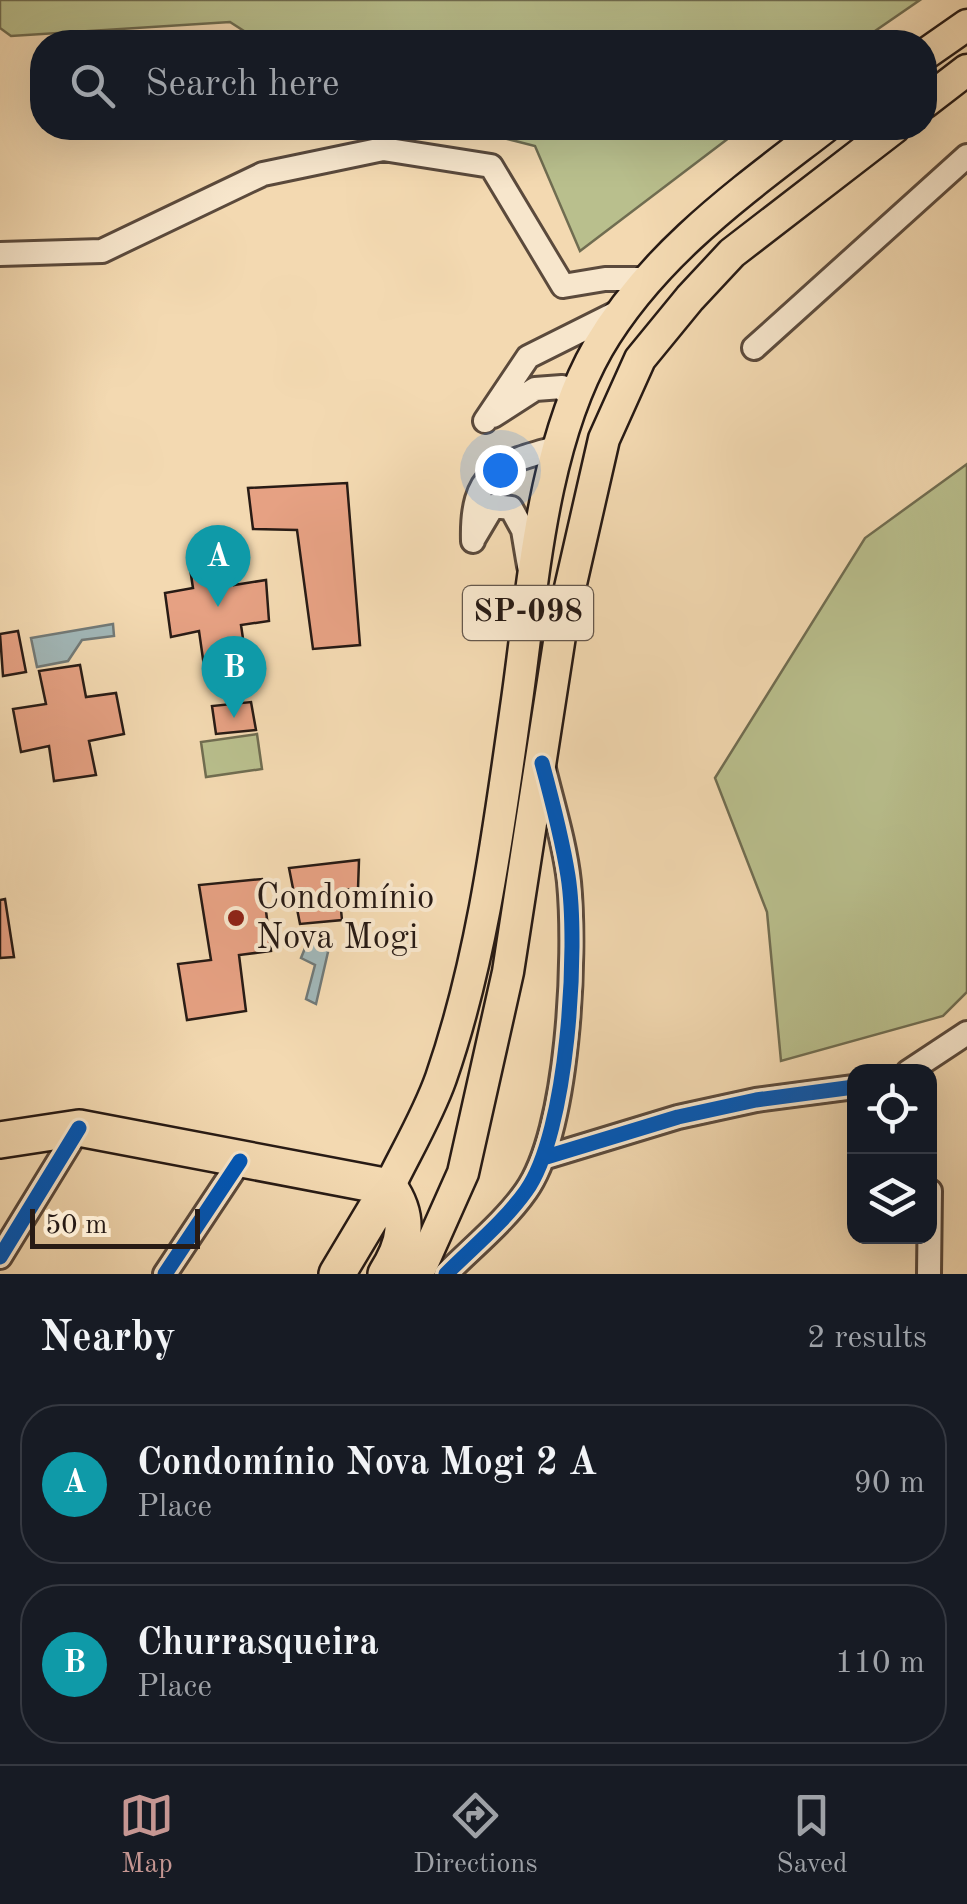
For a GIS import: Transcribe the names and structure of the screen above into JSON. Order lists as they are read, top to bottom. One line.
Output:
{"streets":{"highway":["SP-098"]},"places":["Condomínio Nova Mogi"],"scale_bar":"50 m","page":{"search":"Search here","pins":["A","B"],"scale":"50 m","heading":["Nearby","2 results"],"list":[{"mark":"A","name":"Condomínio Nova Mogi 2 A","note":"Place","value":"90 m"},{"mark":"B","name":"Churrasqueira","note":"Place","value":"110 m"}],"nav":["Map","Directions","Saved"]}}
